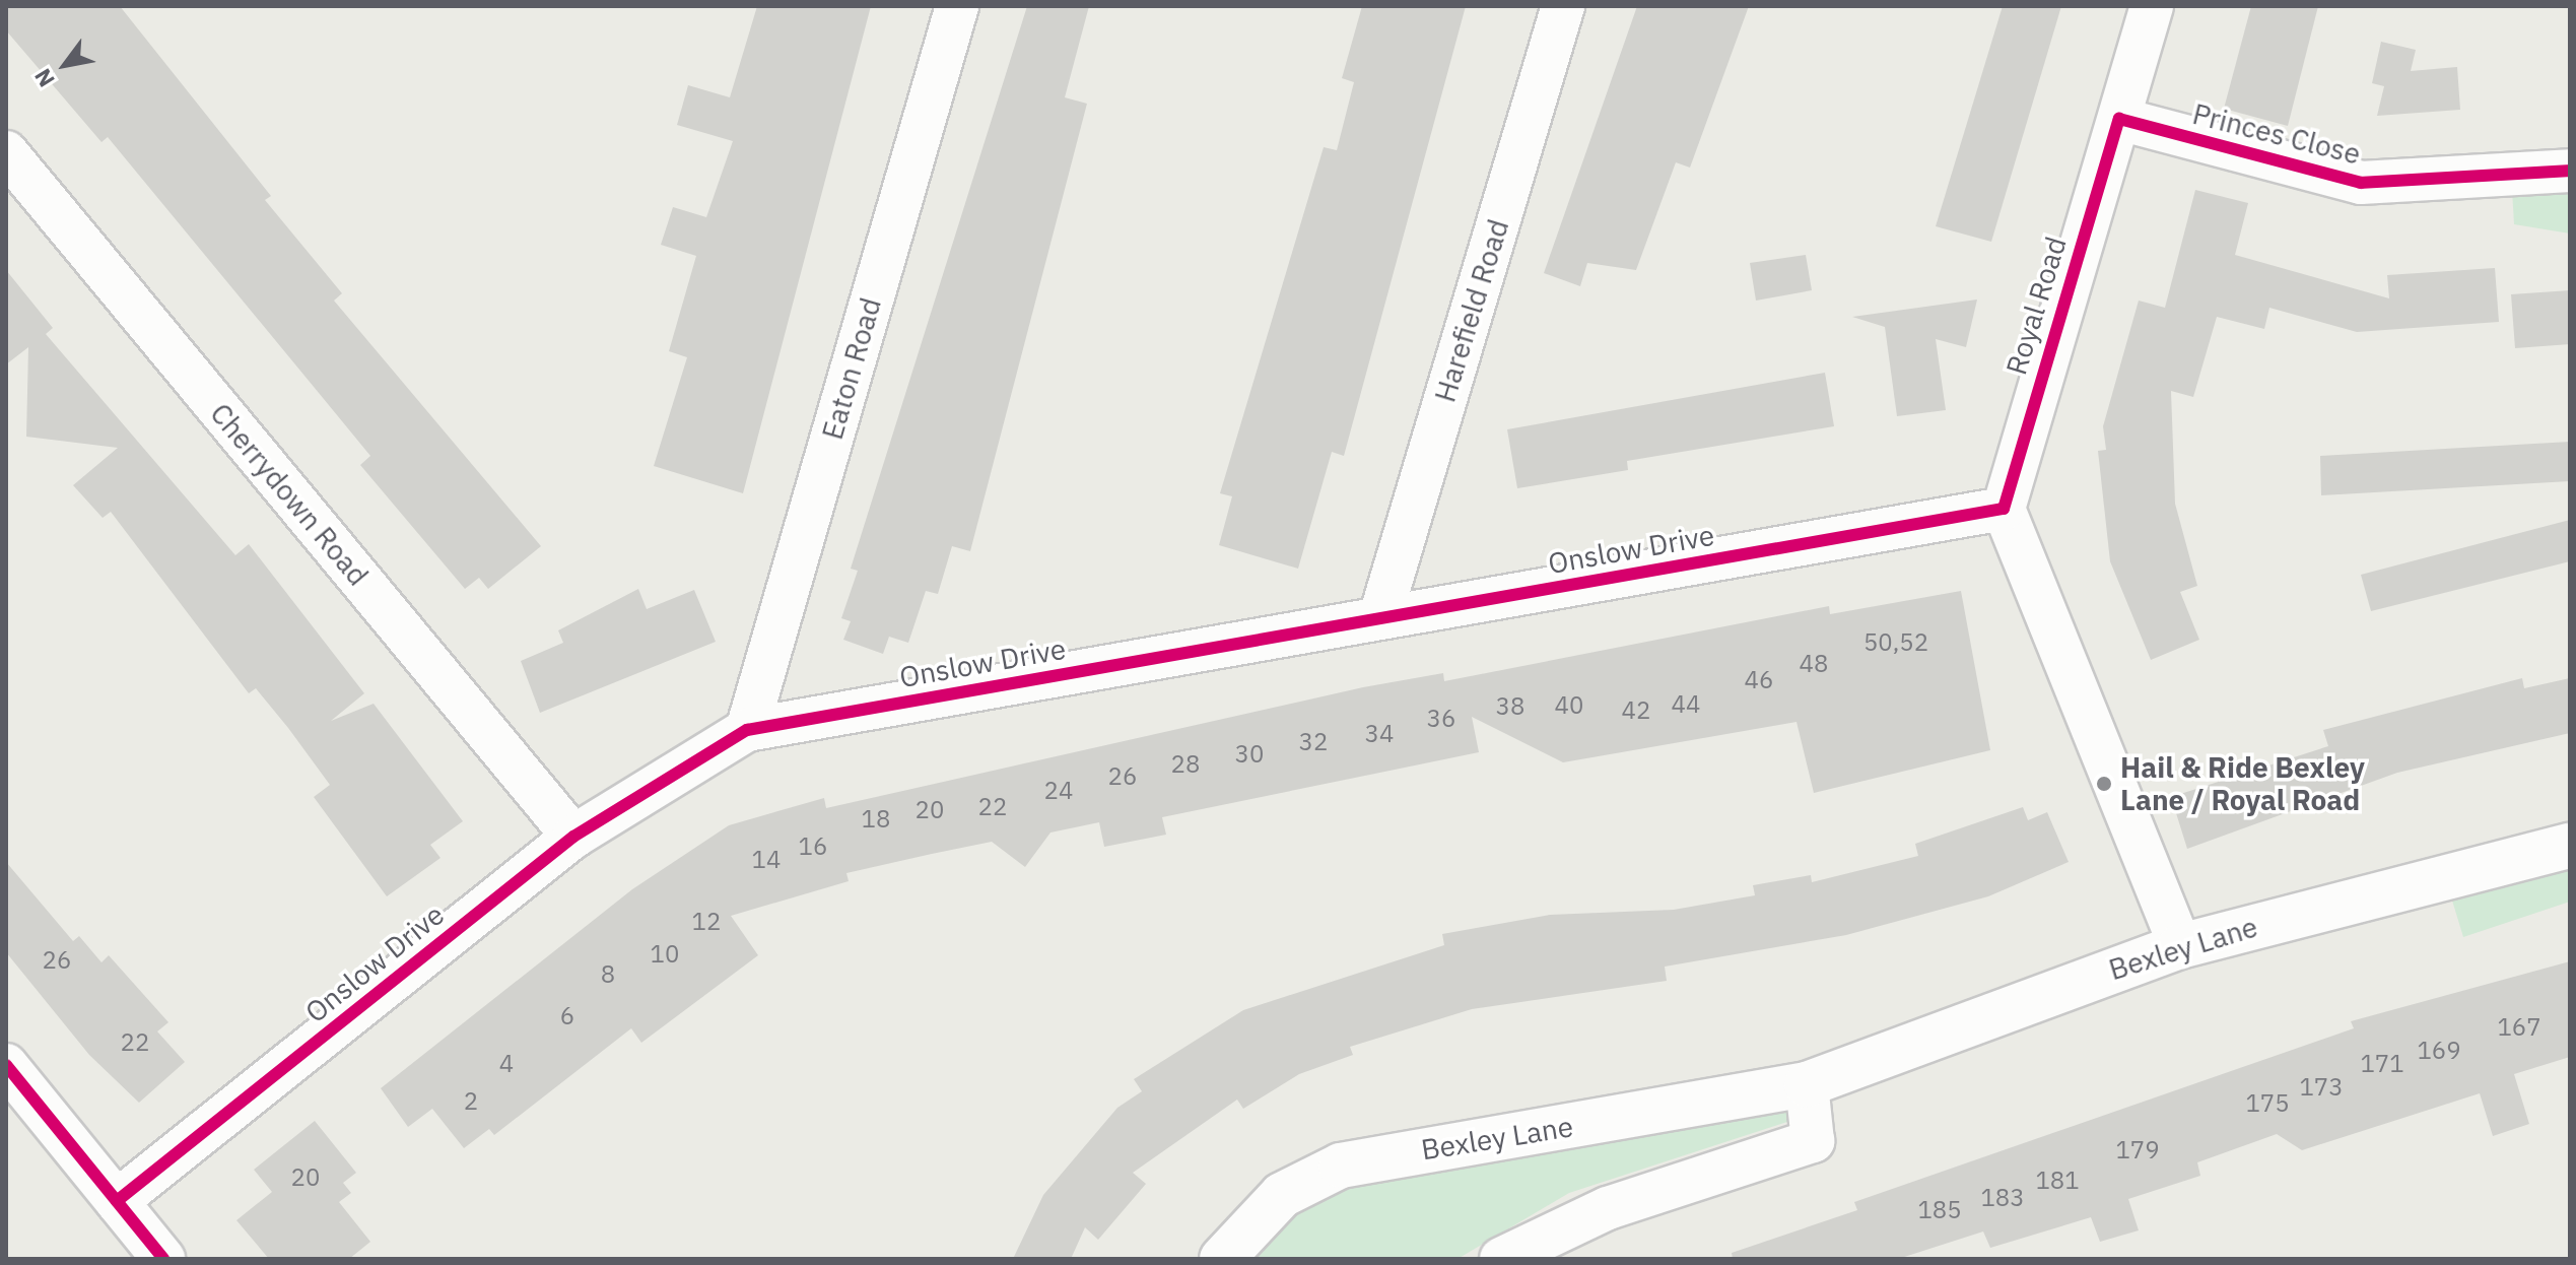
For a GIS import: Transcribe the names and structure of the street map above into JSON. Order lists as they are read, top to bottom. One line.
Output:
{"streets":{"street":["Princes Close","Royal Road","Harefield Road","Eaton Road","Cherrydown Road","Onslow Drive","Bexley Lane"]},"crossings":[["Princes Close","Royal Road"],["Royal Road","Onslow Drive"],["Harefield Road","Onslow Drive"],["Eaton Road","Onslow Drive"],["Cherrydown Road","Onslow Drive"]],"places":["Hail & Ride Bexley Lane / Royal Road"],"house_numbers":["50,52","48","46","44","40","38","42","36","34","32","30","28","26","24","22","20","18","16","14","12","10","26","8","6","167","22","169","4","171","173","2","175","179","20","181","183","185"],"north":"bottom left"}
